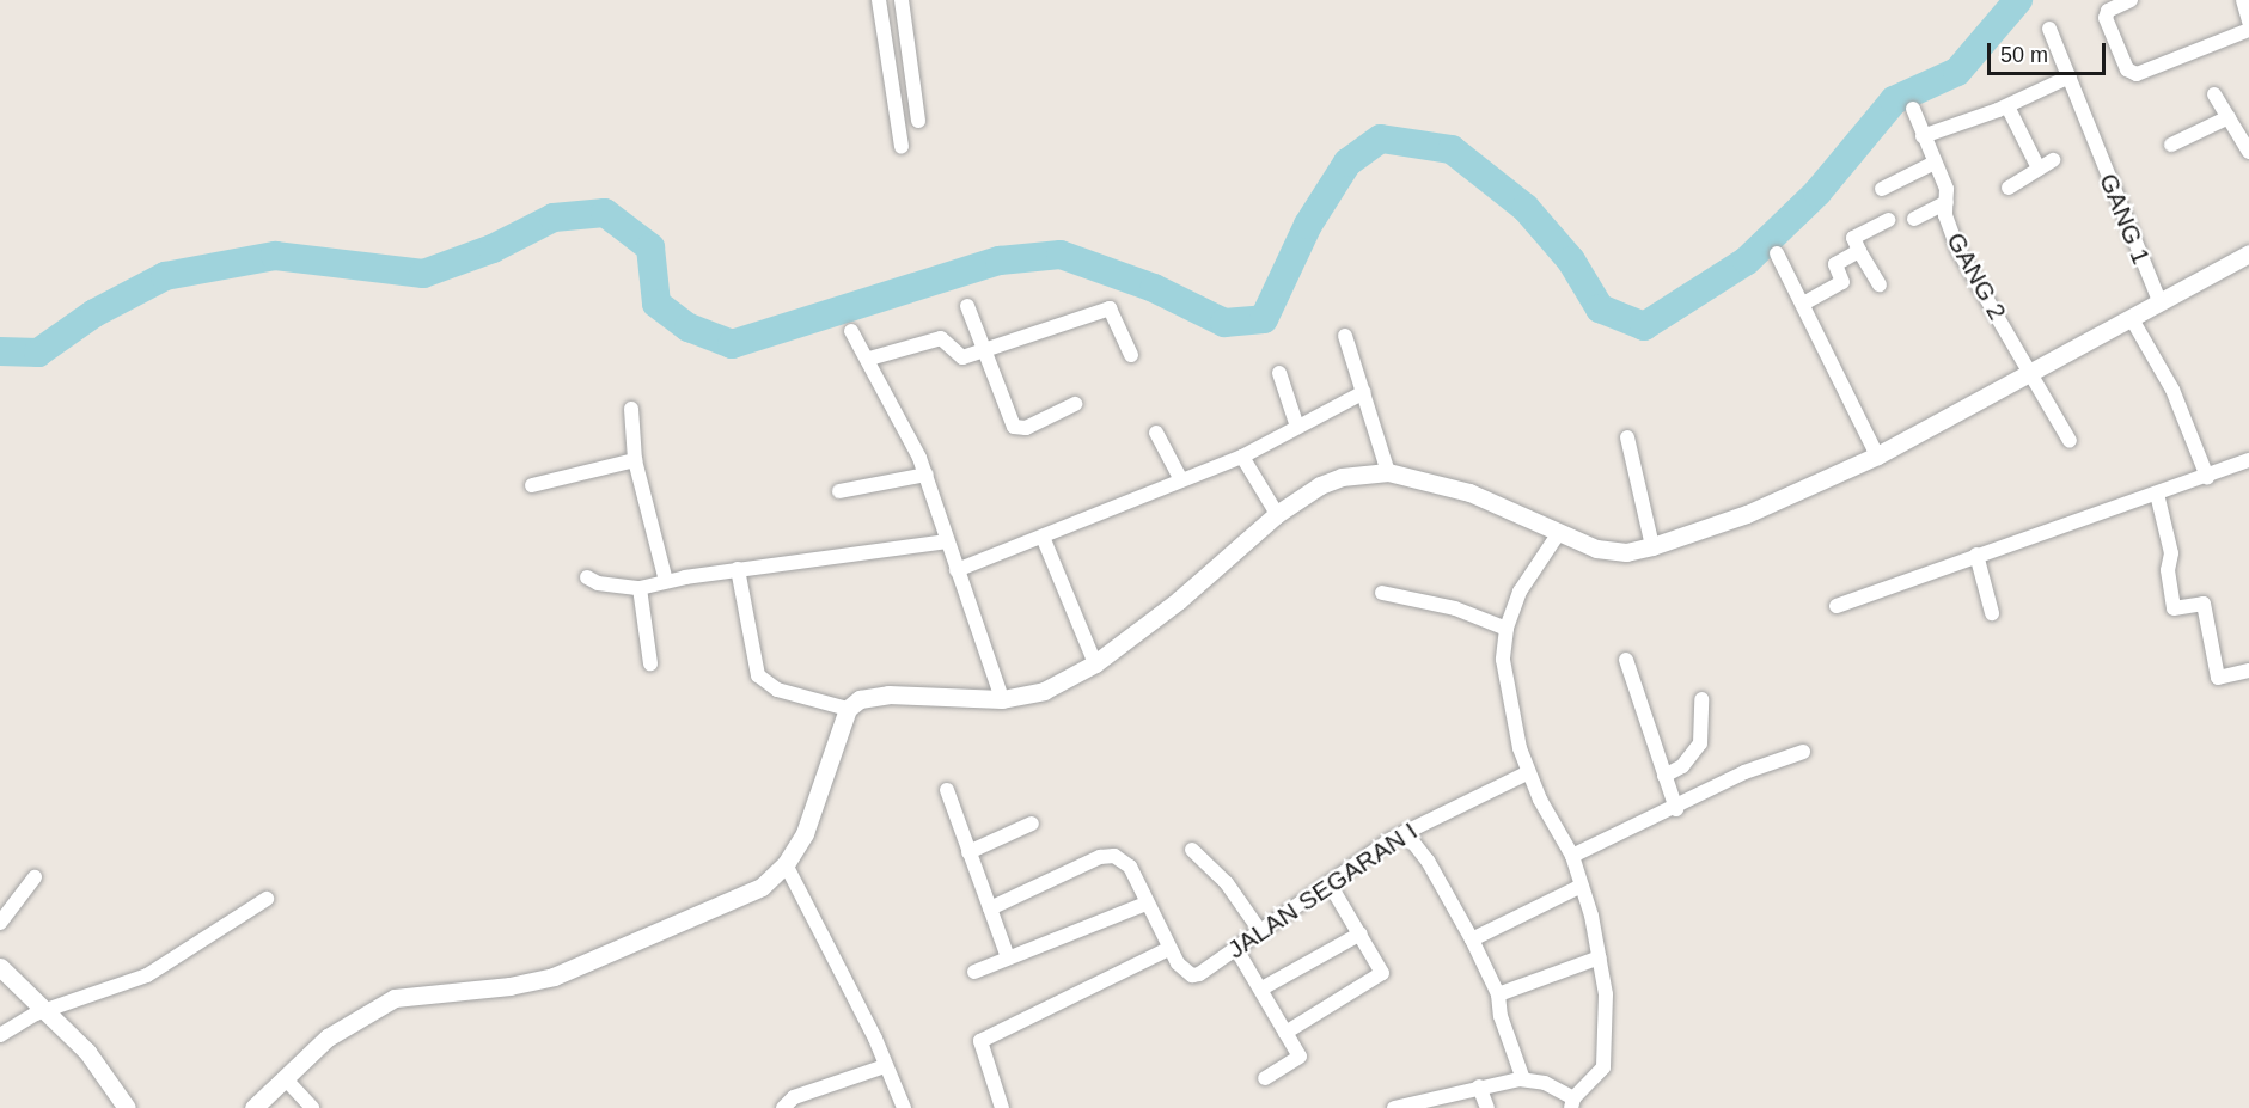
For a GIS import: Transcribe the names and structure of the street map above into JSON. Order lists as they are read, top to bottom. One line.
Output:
{"streets":{"street":["GANG 1","GANG 2","JALAN SEGARAN I"]},"scale_bar":"50 m"}
